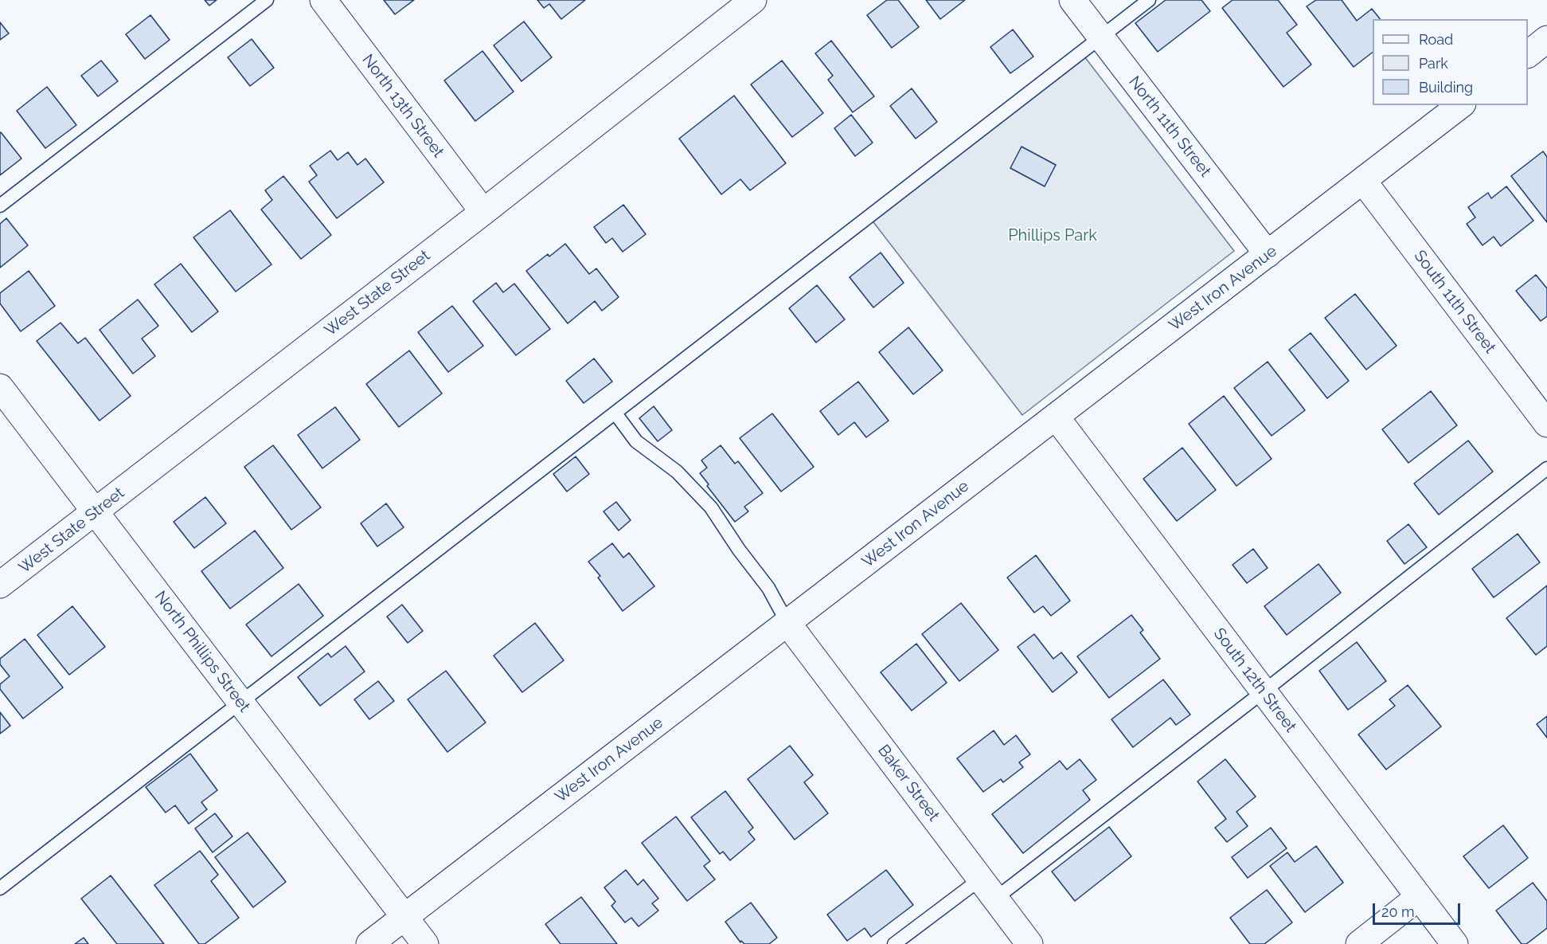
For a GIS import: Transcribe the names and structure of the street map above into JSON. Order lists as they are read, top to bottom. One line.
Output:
{"streets":{"street":["North 13th Street","North 11th Street","West Iron Avenue","West State Street","South 11th Street","North Phillips Street","South 12th Street","Baker Street"]},"crossings":[["North 13th Street","West State Street"],["North 11th Street","West Iron Avenue"],["West Iron Avenue","South 11th Street"],["West Iron Avenue","North Phillips Street"],["West Iron Avenue","South 12th Street"],["West Iron Avenue","Baker Street"],["West State Street","North Phillips Street"]],"parks":["Phillips Park"],"legend":["Road","Park","Building"],"scale_bar":"20 m"}
